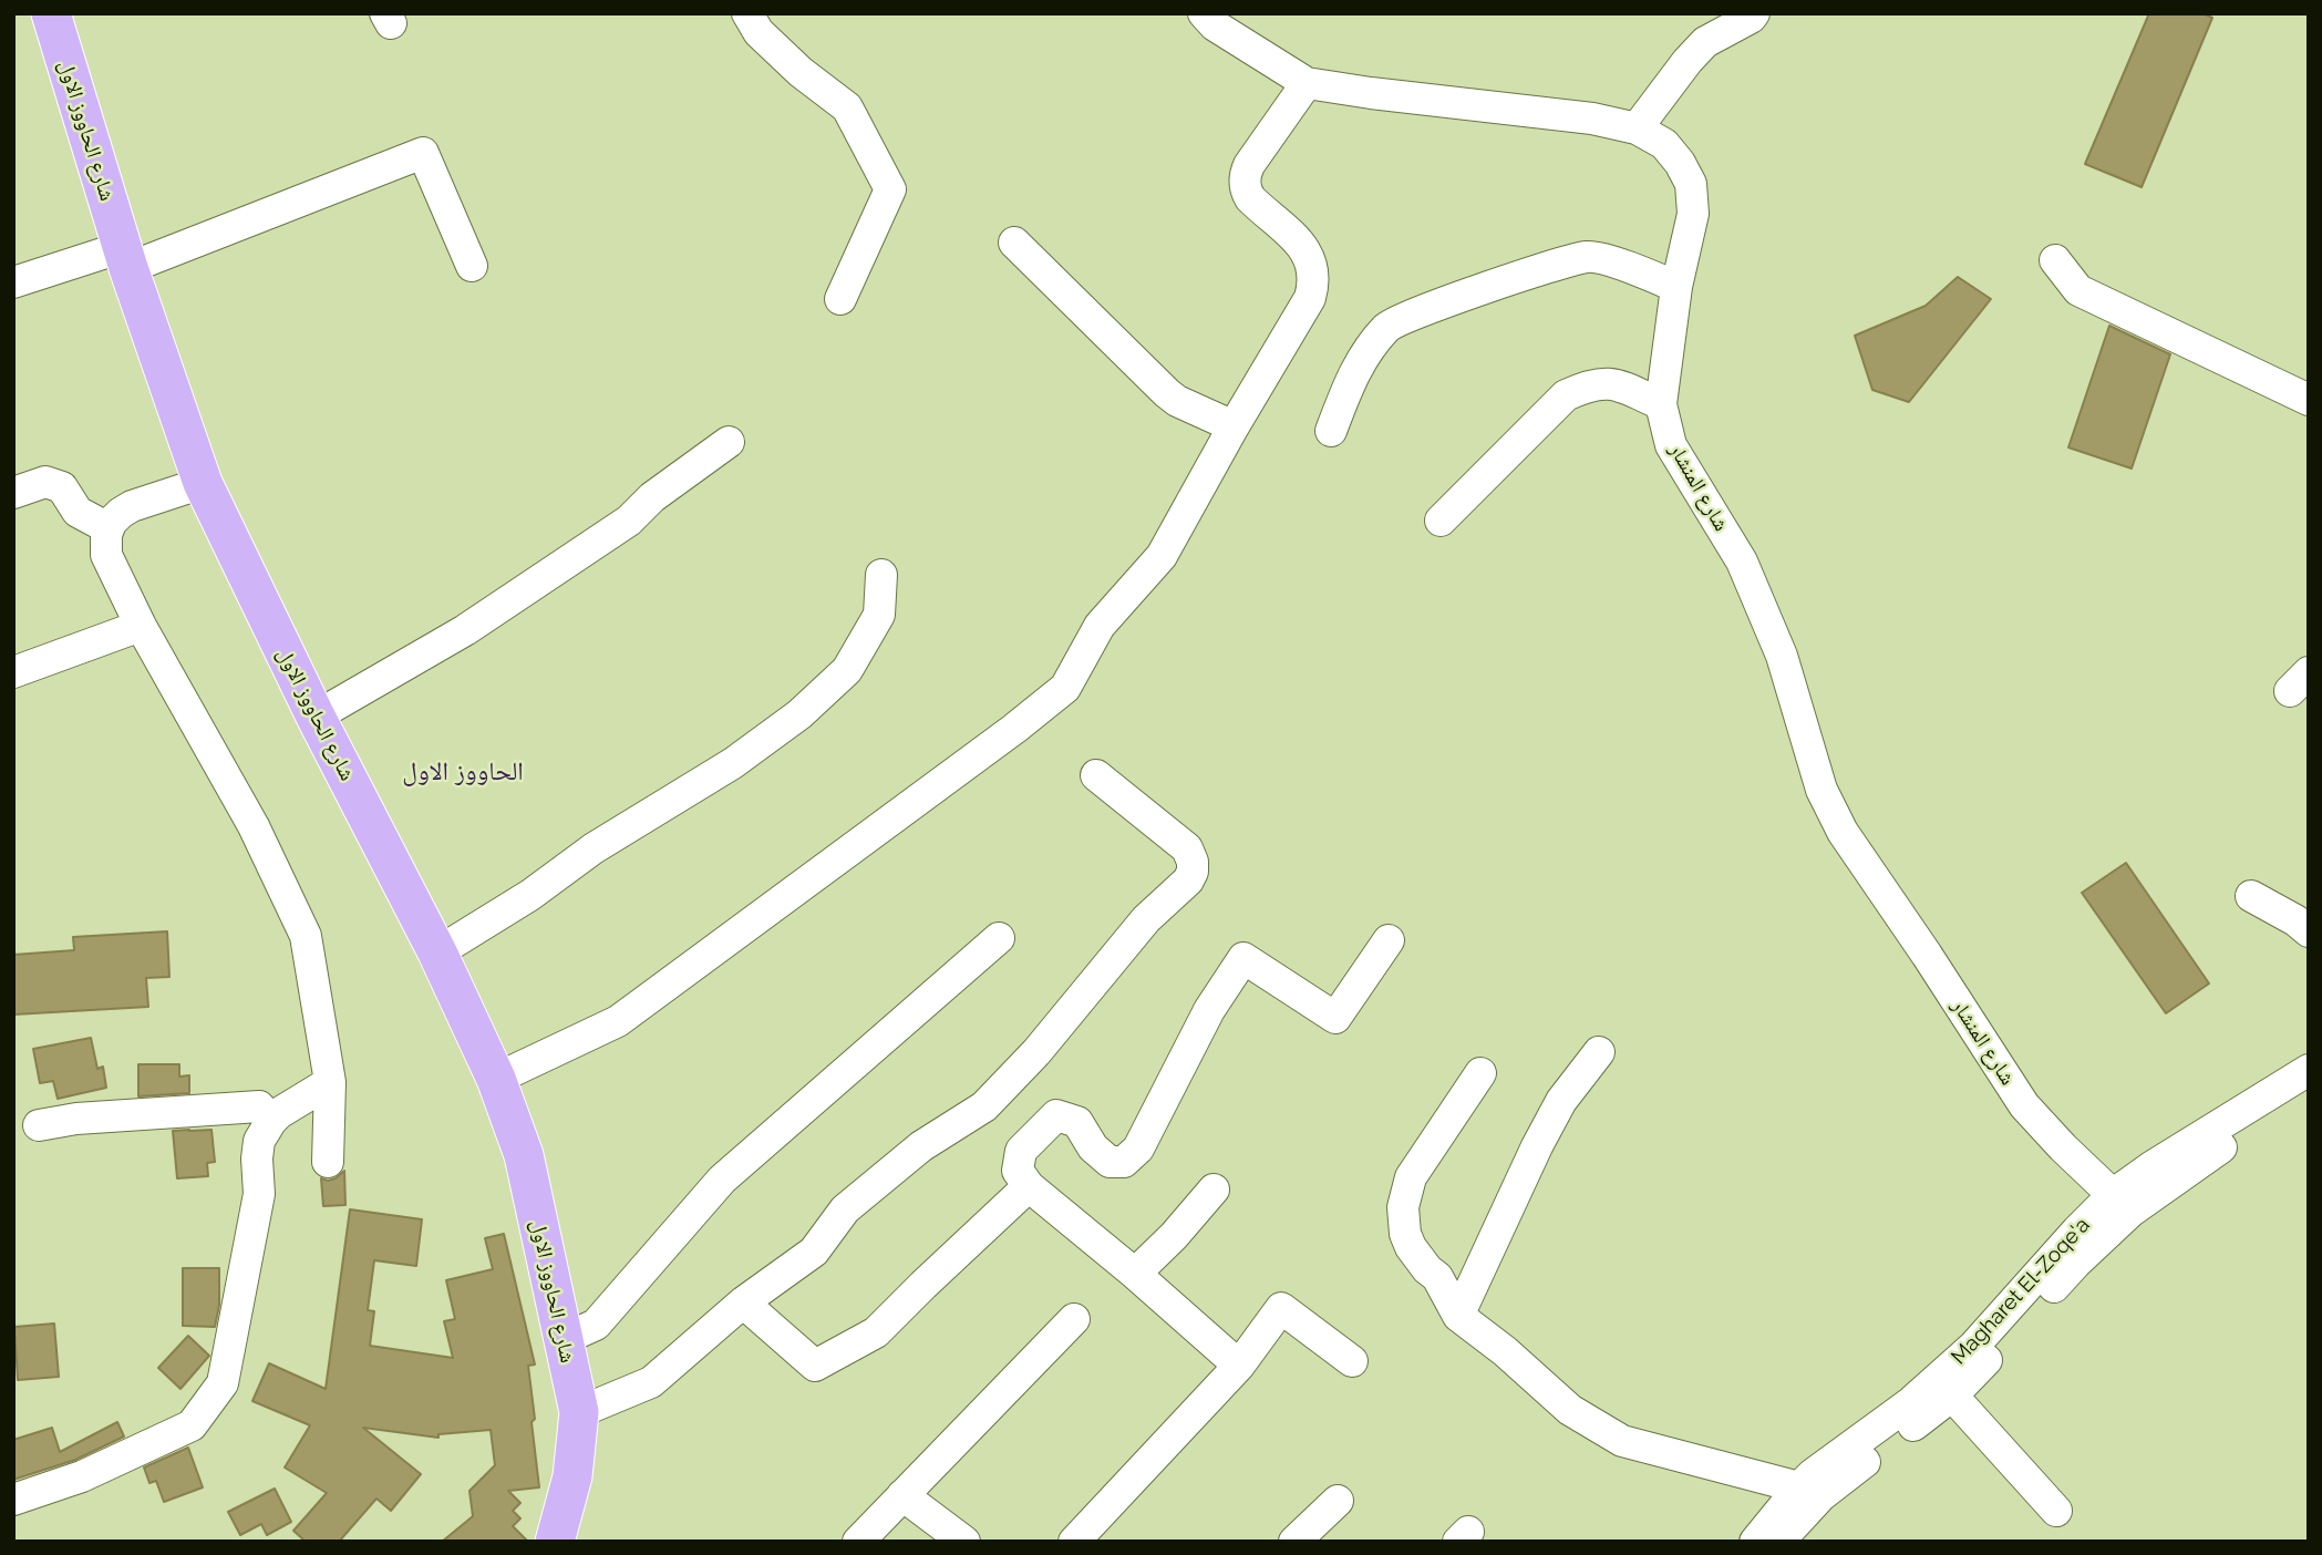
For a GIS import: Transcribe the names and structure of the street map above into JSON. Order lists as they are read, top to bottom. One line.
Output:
{"streets":{"main road":["شارع الحاووز الاول"],"street":["شارع المنشار","Magharet El-Zoqe'a"]},"crossings":[["شارع المنشار","Magharet El-Zoqe'a"]],"districts":["الحاووز الاول"]}
